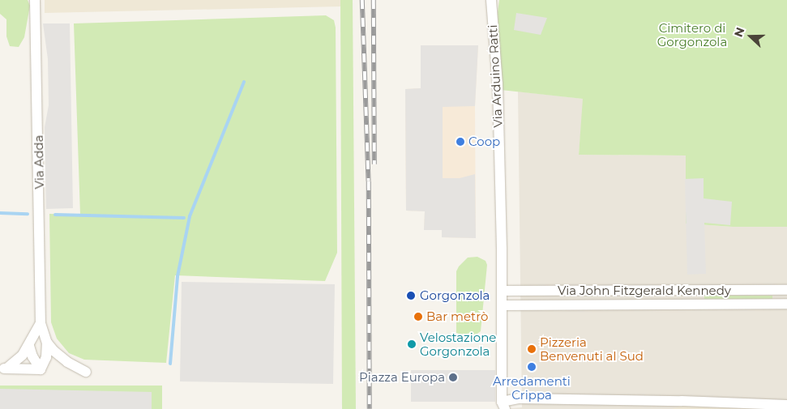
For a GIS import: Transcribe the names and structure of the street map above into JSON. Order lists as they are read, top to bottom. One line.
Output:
{"streets":{"street":["Via Arduino Ratti","Via Adda","Via John Fitzgerald Kennedy"]},"crossings":[["Via Arduino Ratti","Via John Fitzgerald Kennedy"]],"parks":["Cimitero di Gorgonzola"],"places":["Coop","Gorgonzola","Bar metrò","Velostazione Gorgonzola","Pizzeria Benvenuti al Sud","Arredamenti Crippa","Piazza Europa"],"north":"left"}
